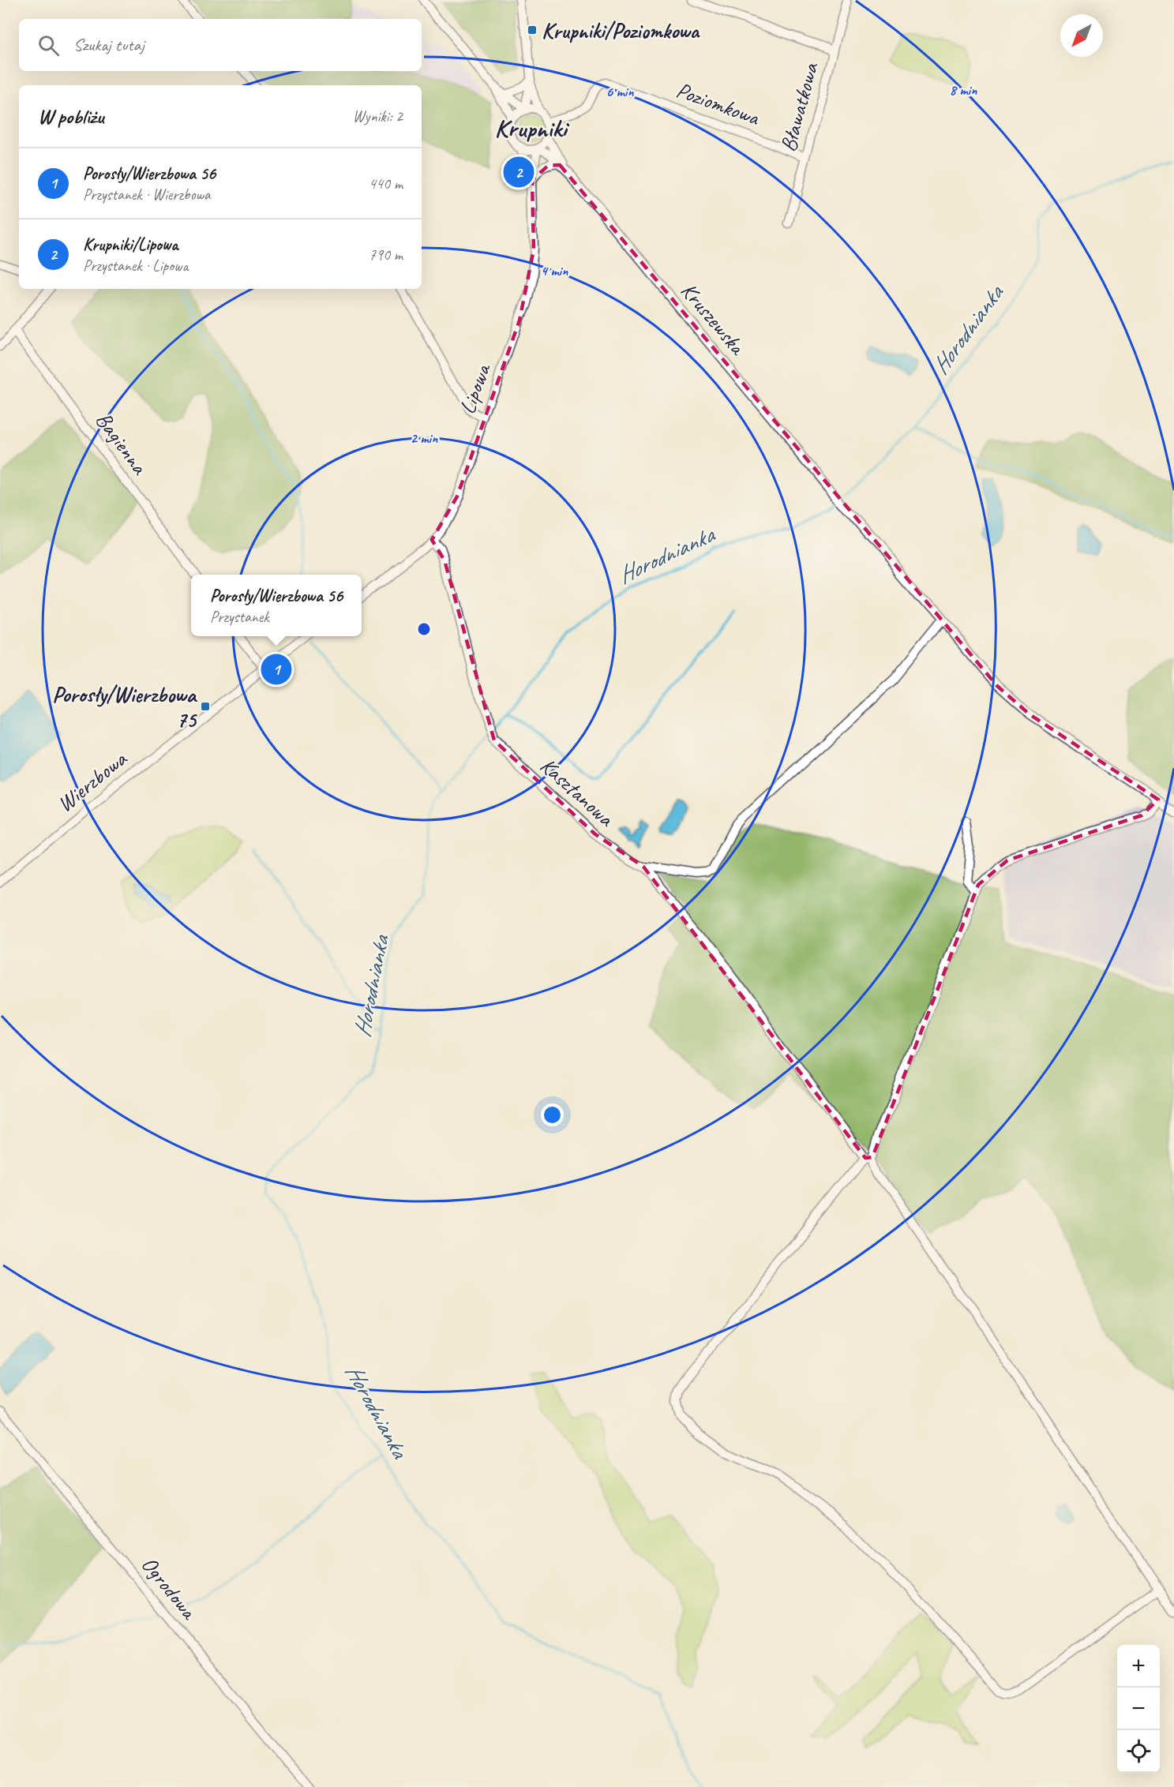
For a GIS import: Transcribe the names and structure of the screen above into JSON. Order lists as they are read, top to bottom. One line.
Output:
{"streets":{"street":["Poziomkowa","Bławatkowa","Kruszewska","Lipowa","Bagienna","Wierzbowa","Kasztanowa","Ogrodowa"]},"crossings":[["Poziomkowa","Bławatkowa"],["Poziomkowa","Kruszewska"],["Poziomkowa","Lipowa"],["Kruszewska","Lipowa"],["Lipowa","Kasztanowa"]],"districts":["Krupniki"],"water":["Horodnianka"],"places":{"transit":["Krupniki/Poziomkowa","Porosły/Wierzbowa 75"]},"north":"bottom left","page":{"search":"Szukaj tutaj","heading":["W pobliżu","Wyniki: 2"],"list":[{"mark":"1","name":"Porosły/Wierzbowa 56","note":"Przystanek · Wierzbowa","value":"440 m"},{"mark":"2","name":"Krupniki/Lipowa","note":"Przystanek · Lipowa","value":"790 m"}],"pins":["2","1"],"popup":["Porosły/Wierzbowa 56","Przystanek"],"map_buttons":["+","−"]},"rings":["8 min","6 min","4 min","2 min"]}
